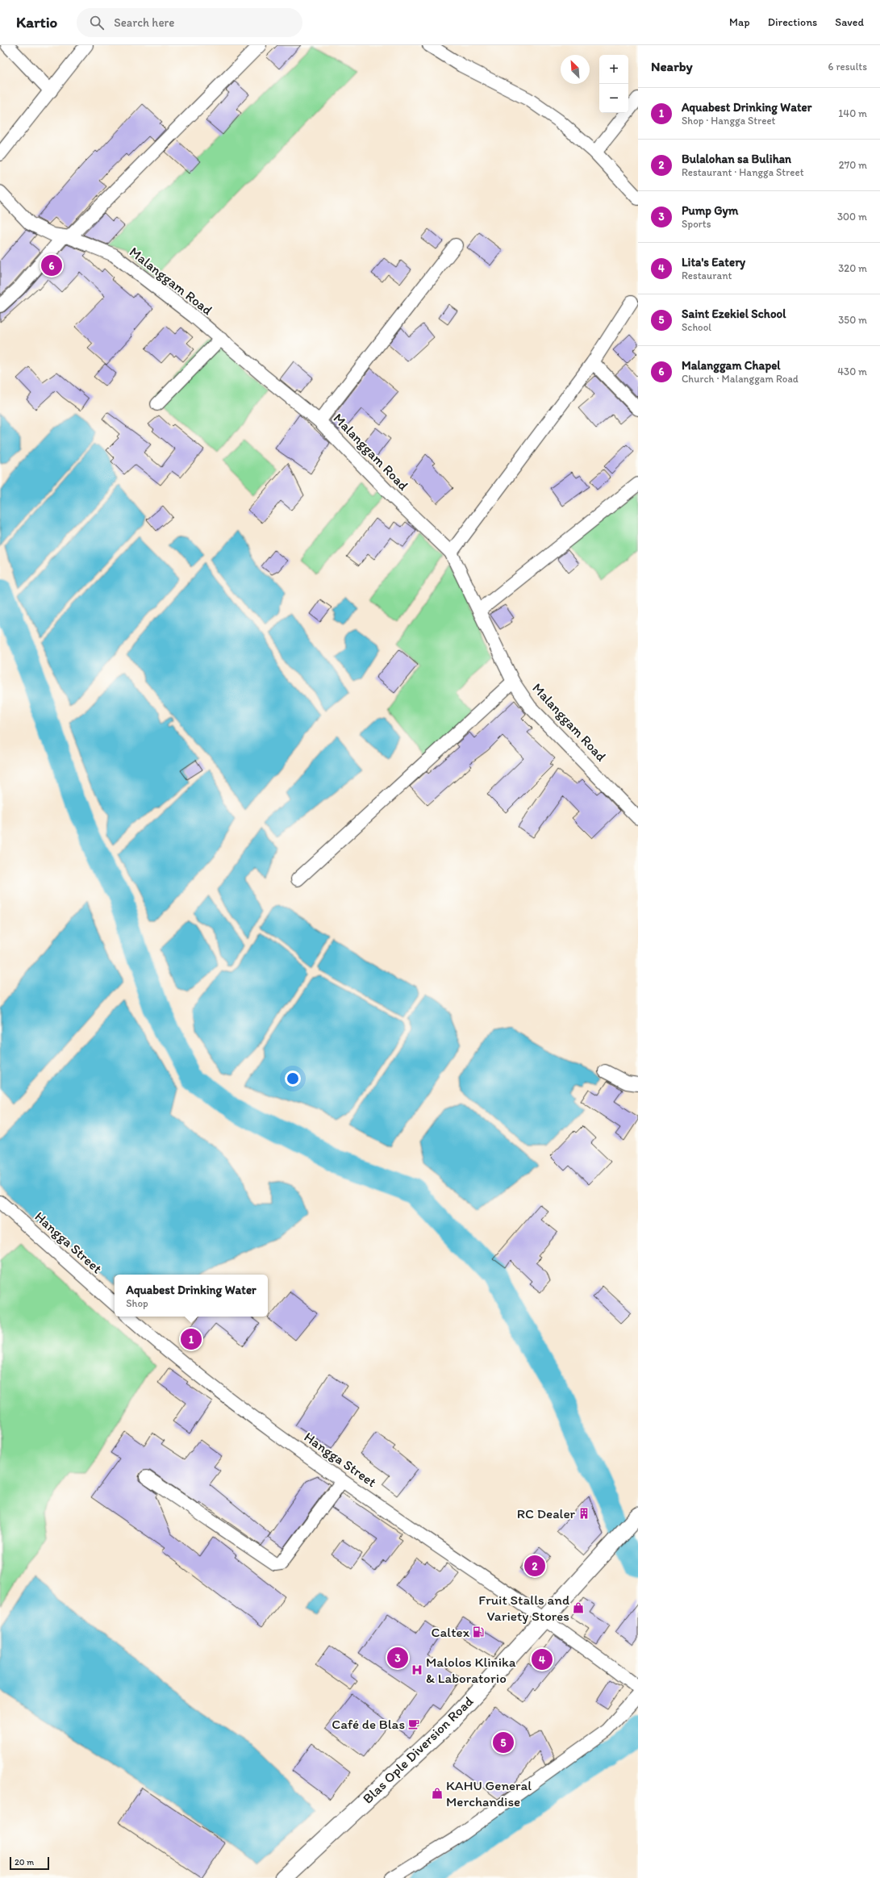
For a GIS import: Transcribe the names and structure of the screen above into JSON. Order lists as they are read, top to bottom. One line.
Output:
{"streets":{"main road":["Blas Ople Diversion Road"],"street":["Malanggam Road","Hangga Street"]},"crossings":[["Hangga Street","Blas Ople Diversion Road"]],"places":{"building":["RC Dealer"],"shop":["Fruit Stalls and Variety Stores","KAHU General Merchandise"],"fuel station":["Caltex"],"hospital":["Malolos Klinika & Laboratorio"],"cafe":["Café de Blas"]},"scale_bar":"20 m","north":"top left","page":{"header":"Kartio","search":"Search here","nav":["Map","Directions","Saved"],"heading":["Nearby","6 results"],"map_buttons":["+","−"],"list":[{"mark":"1","name":"Aquabest Drinking Water","note":"Shop · Hangga Street","value":"140 m"},{"mark":"2","name":"Bulalohan sa Bulihan","note":"Restaurant · Hangga Street","value":"270 m"},{"mark":"3","name":"Pump Gym","note":"Sports","value":"300 m"},{"mark":"4","name":"Lita's Eatery","note":"Restaurant","value":"320 m"},{"mark":"5","name":"Saint Ezekiel School","note":"School","value":"350 m"},{"mark":"6","name":"Malanggam Chapel","note":"Church · Malanggam Road","value":"430 m"}],"pins":["6","1","2","3","4","5"],"popup":["Aquabest Drinking Water","Shop"],"scale":"20 m"}}
